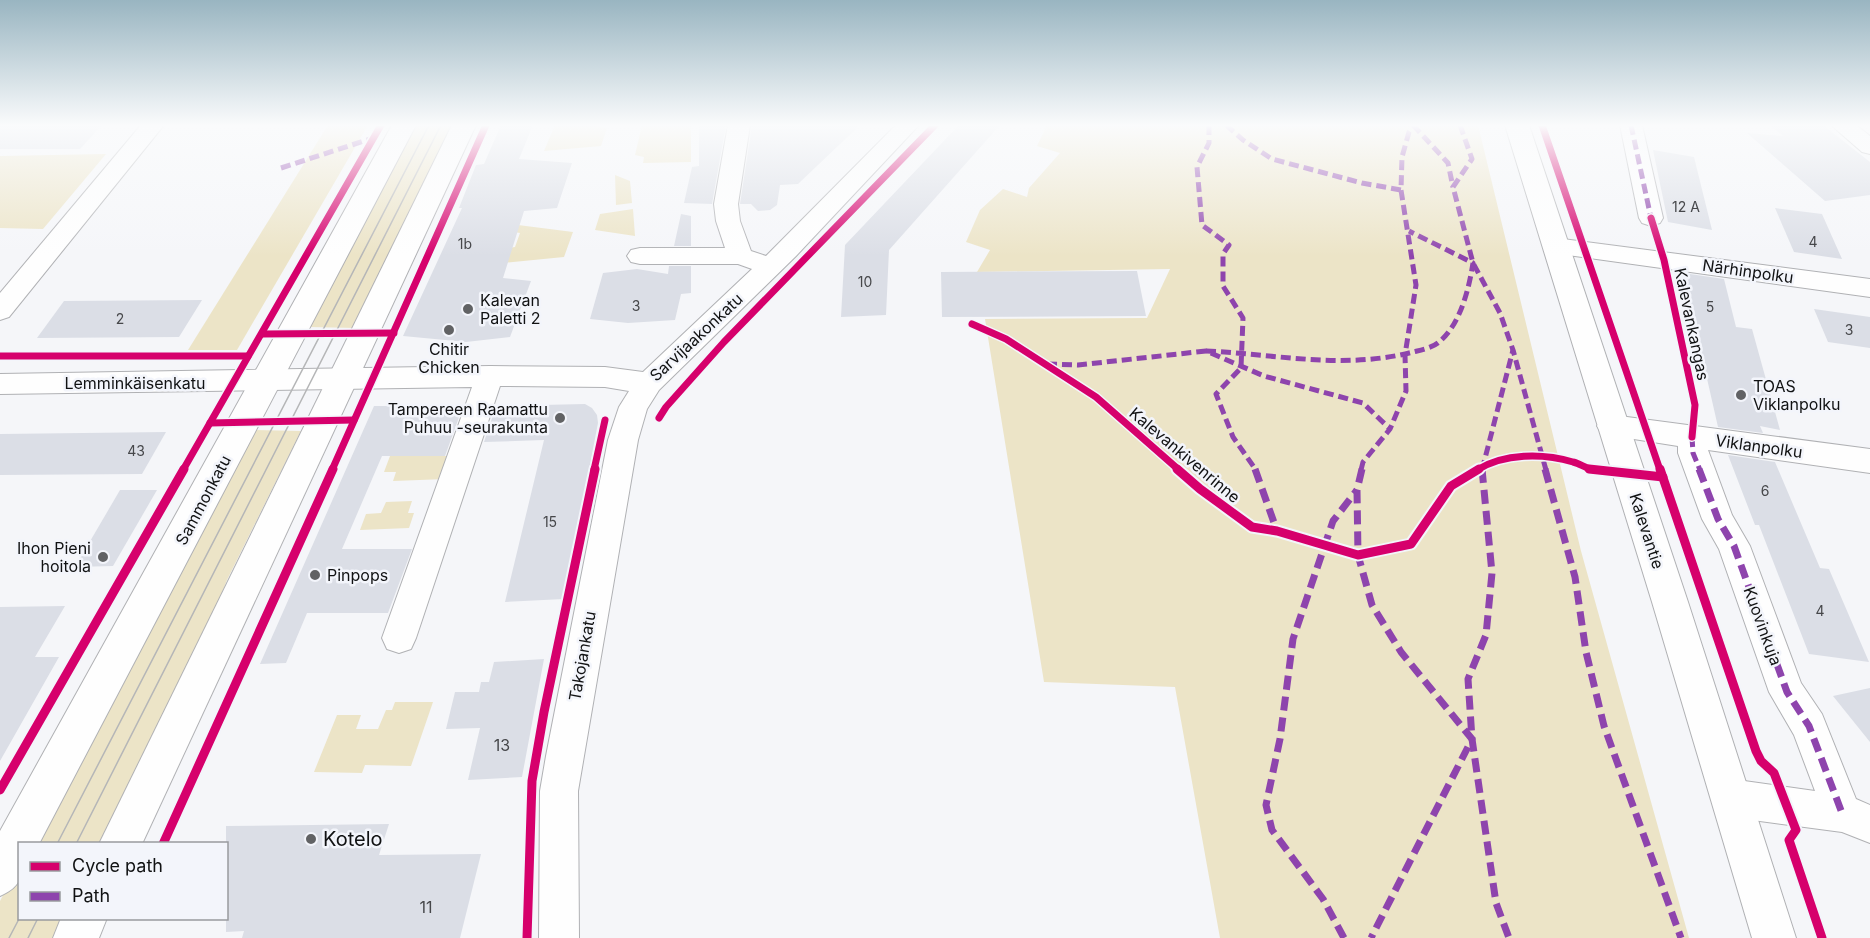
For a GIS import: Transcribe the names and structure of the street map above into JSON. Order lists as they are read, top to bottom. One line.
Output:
{"streets":{"main road":["Sammonkatu","Kalevantie"],"street":["Närhinpolku","Sarvijaakonkatu","Lemminkäisenkatu","Viklanpolku","Kuovinkuja","Takojankatu"],"cycle path":["Kalevankangas","Kalevankivenrinne"]},"crossings":[["Närhinpolku","Kalevantie"],["Sarvijaakonkatu","Lemminkäisenkatu"],["Sarvijaakonkatu","Takojankatu"],["Lemminkäisenkatu","Sammonkatu"],["Viklanpolku","Kalevantie"],["Viklanpolku","Kuovinkuja"]],"places":["Kalevan Paletti 2","Chitir Chicken","TOAS Viklanpolku","Tampereen Raamattu Puhuu -seurakunta","Ihon Pieni hoitola","Pinpops","Kotelo"],"house_numbers":["12 A","4","1b","10","3","5","2","3","43","6","15","4","13","11"],"legend":["Cycle path","Path"]}
